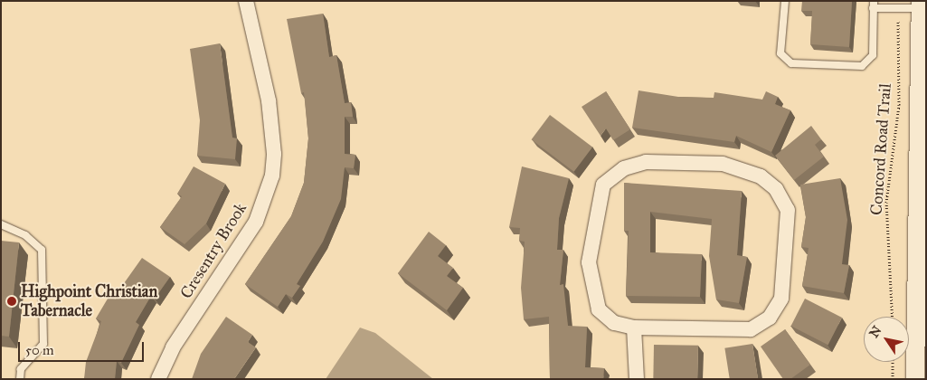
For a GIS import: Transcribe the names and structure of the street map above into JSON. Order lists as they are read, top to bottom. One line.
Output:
{"streets":{"street":["Cresentry Brook"],"path":["Concord Road Trail"]},"places":["Highpoint Christian Tabernacle"],"scale_bar":"50 m","north":"top left"}
